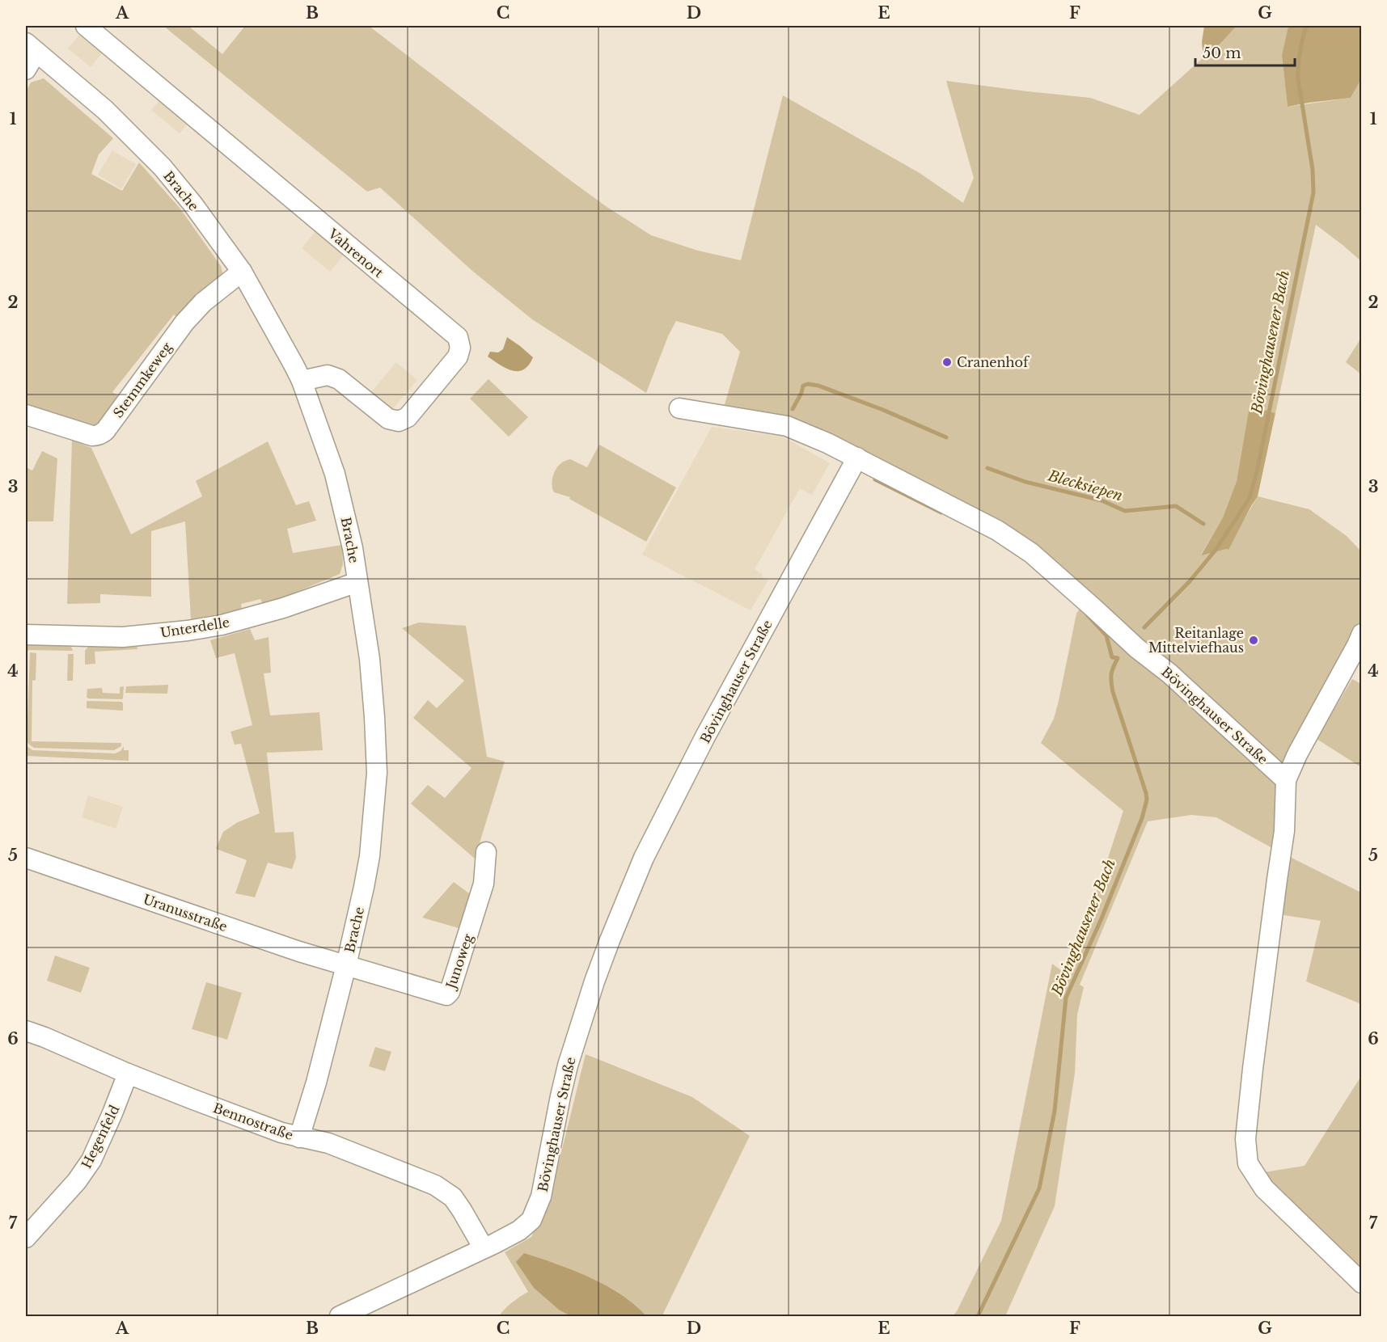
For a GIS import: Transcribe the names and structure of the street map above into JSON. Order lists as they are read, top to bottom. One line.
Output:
{"streets":{"street":["Brache","Vahrenort","Stemmkeweg","Unterdelle","Bövinghauser Straße","Uranusstraße","Junoweg","Bennostraße","Hegenfeld"]},"crossings":[["Brache","Vahrenort"],["Brache","Stemmkeweg"],["Brache","Unterdelle"],["Brache","Uranusstraße"],["Brache","Junoweg"],["Brache","Bennostraße"],["Bövinghauser Straße","Bennostraße"],["Uranusstraße","Junoweg"],["Bennostraße","Hegenfeld"]],"water":["Bövinghausener Bach","Blecksiepen"],"places":["Cranenhof","Reitanlage Mittelviefhaus"],"scale_bar":"50 m","grid":{"columns":["A","B","C","D","E","F","G"],"rows":["1","2","3","4","5","6","7"]}}
